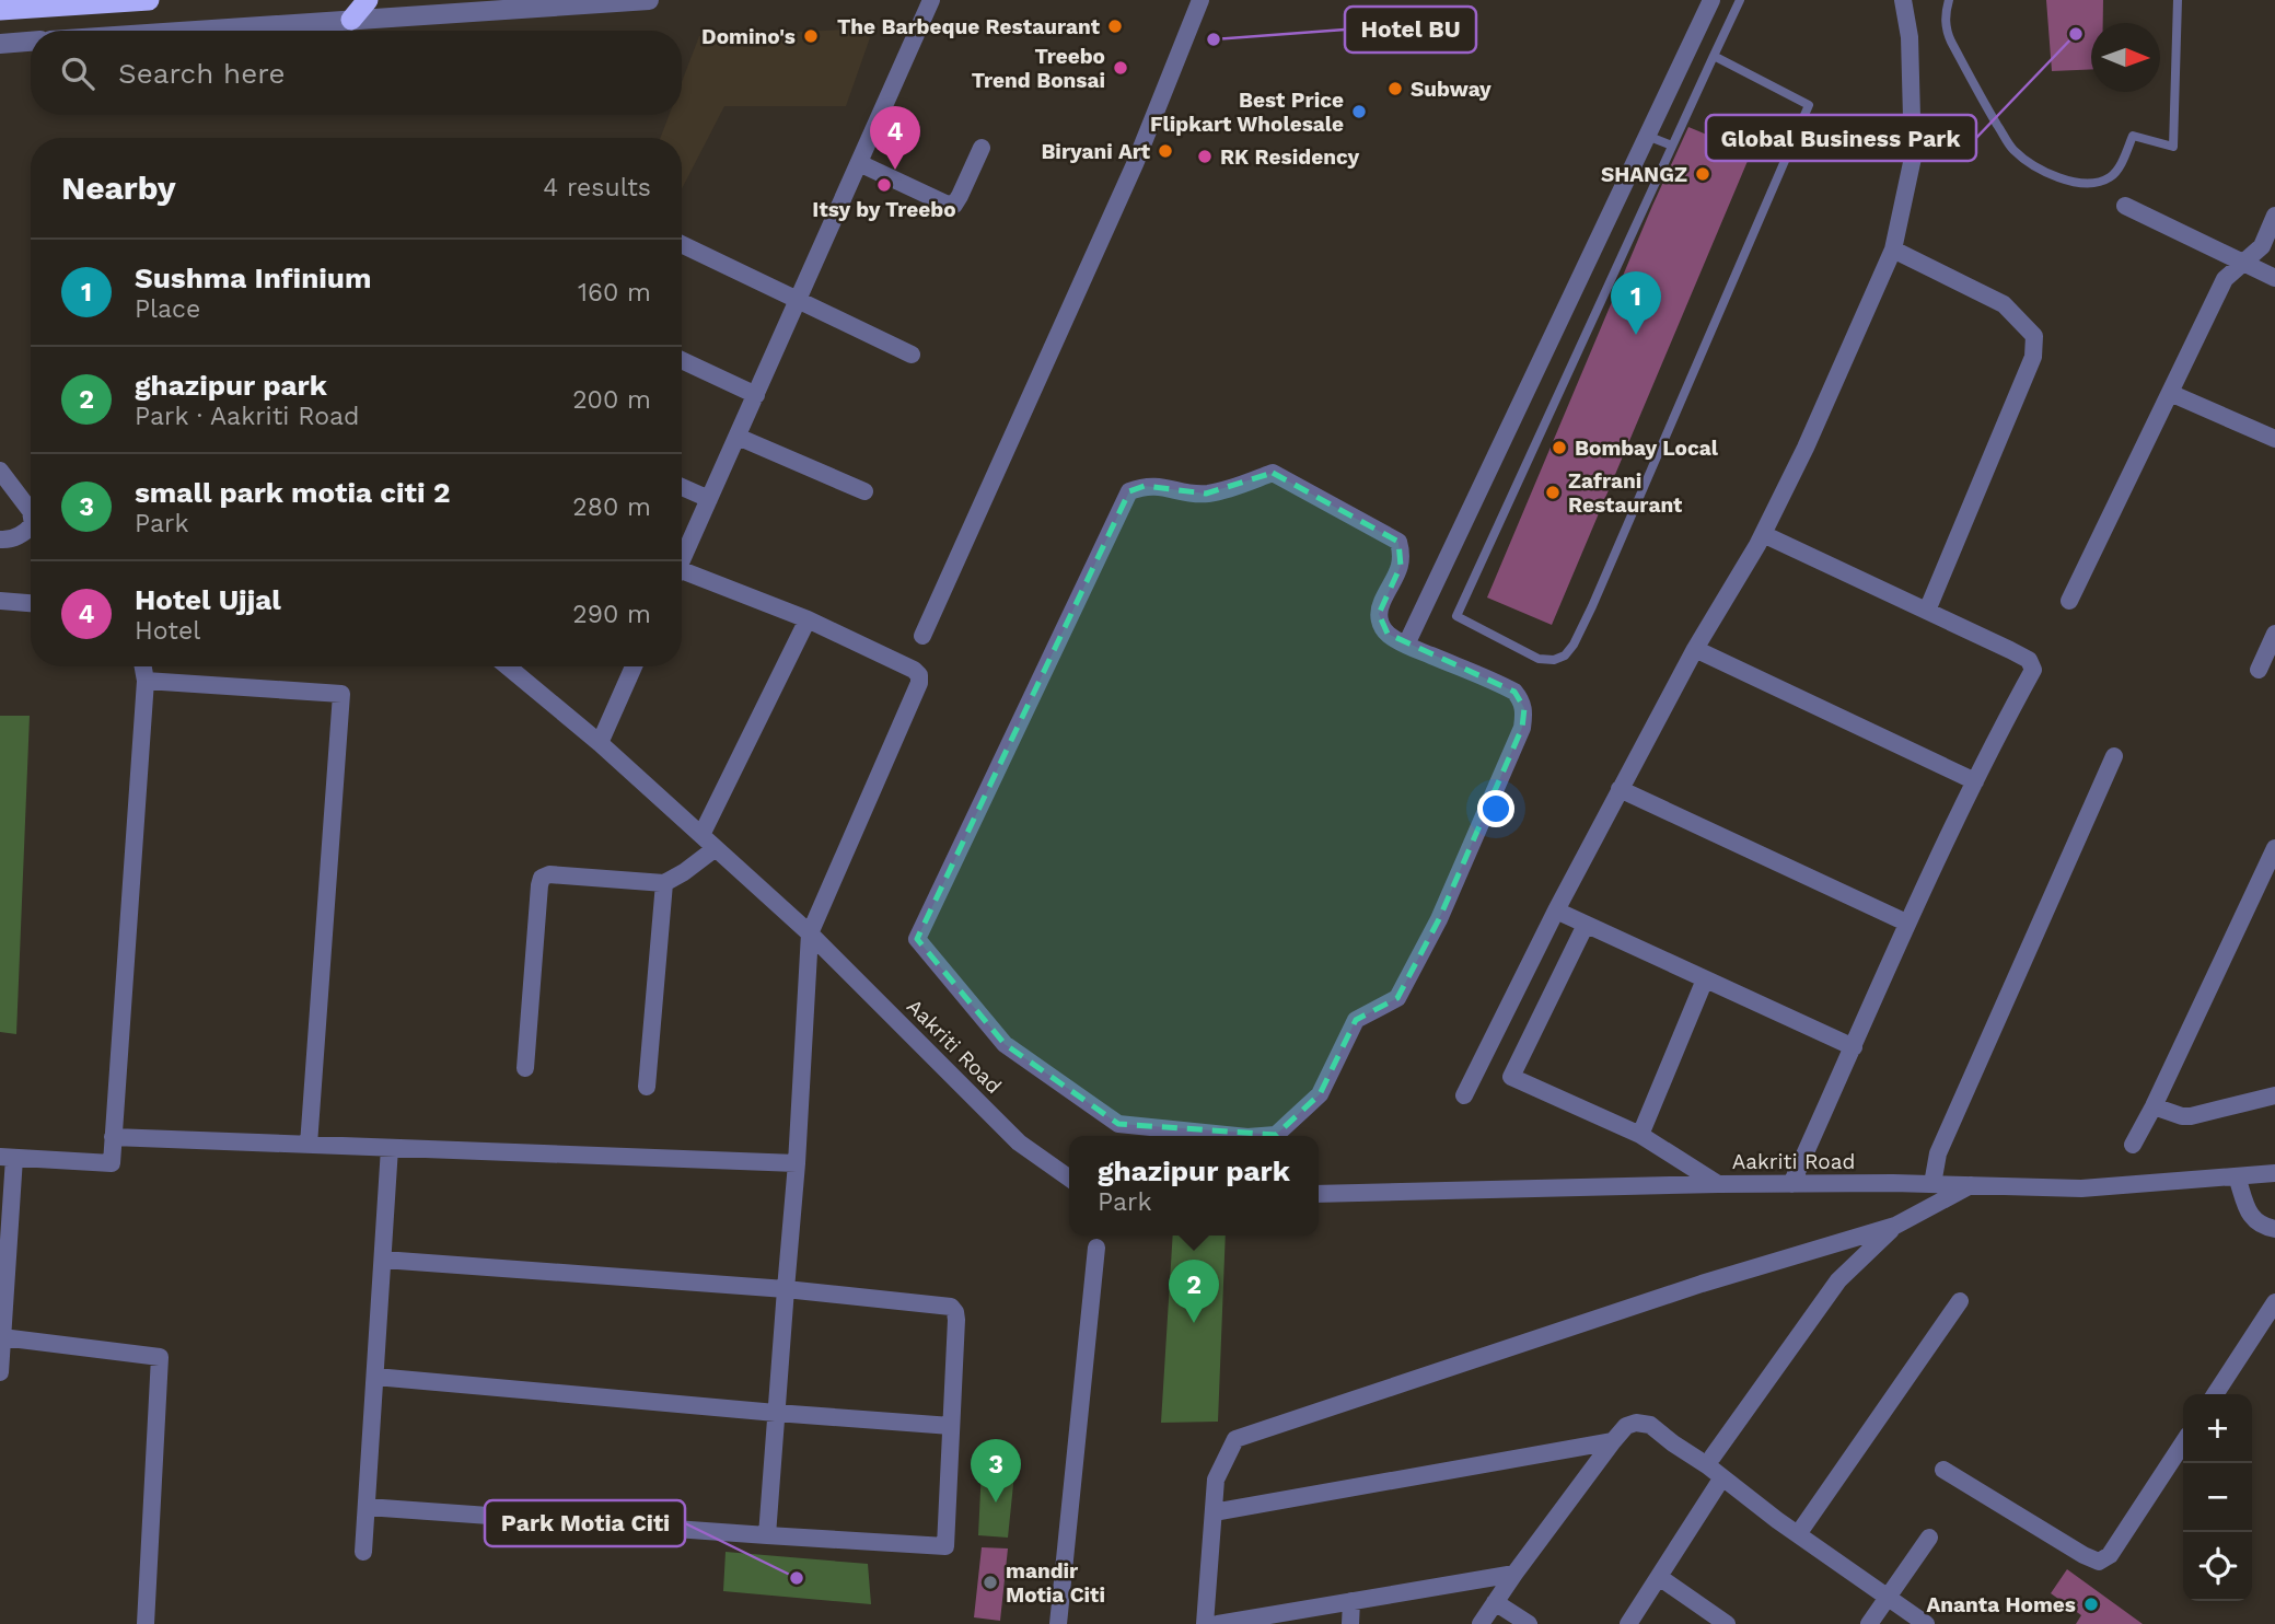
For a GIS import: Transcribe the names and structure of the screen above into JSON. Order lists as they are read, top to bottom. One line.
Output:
{"streets":{"street":["Aakriti Road"]},"places":["The Barbeque Restaurant","Global Business Park","Domino's","Hotel BU","Treebo Trend Bonsai","Subway","Best Price Flipkart Wholesale","Biryani Art","RK Residency","SHANGZ","Itsy by Treebo","Bombay Local","Zafrani Restaurant","Park Motia Citi","mandir Motia Citi","Ananta Homes"],"north":"right","page":{"search":"Search here","pins":["4","1","2","3"],"heading":["Nearby","4 results"],"list":[{"mark":"1","name":"Sushma Infinium","note":"Place","value":"160 m"},{"mark":"2","name":"ghazipur park","note":"Park · Aakriti Road","value":"200 m"},{"mark":"3","name":"small park motia citi 2","note":"Park","value":"280 m"},{"mark":"4","name":"Hotel Ujjal","note":"Hotel","value":"290 m"}],"popup":["ghazipur park","Park"],"map_buttons":["+","−"]}}
